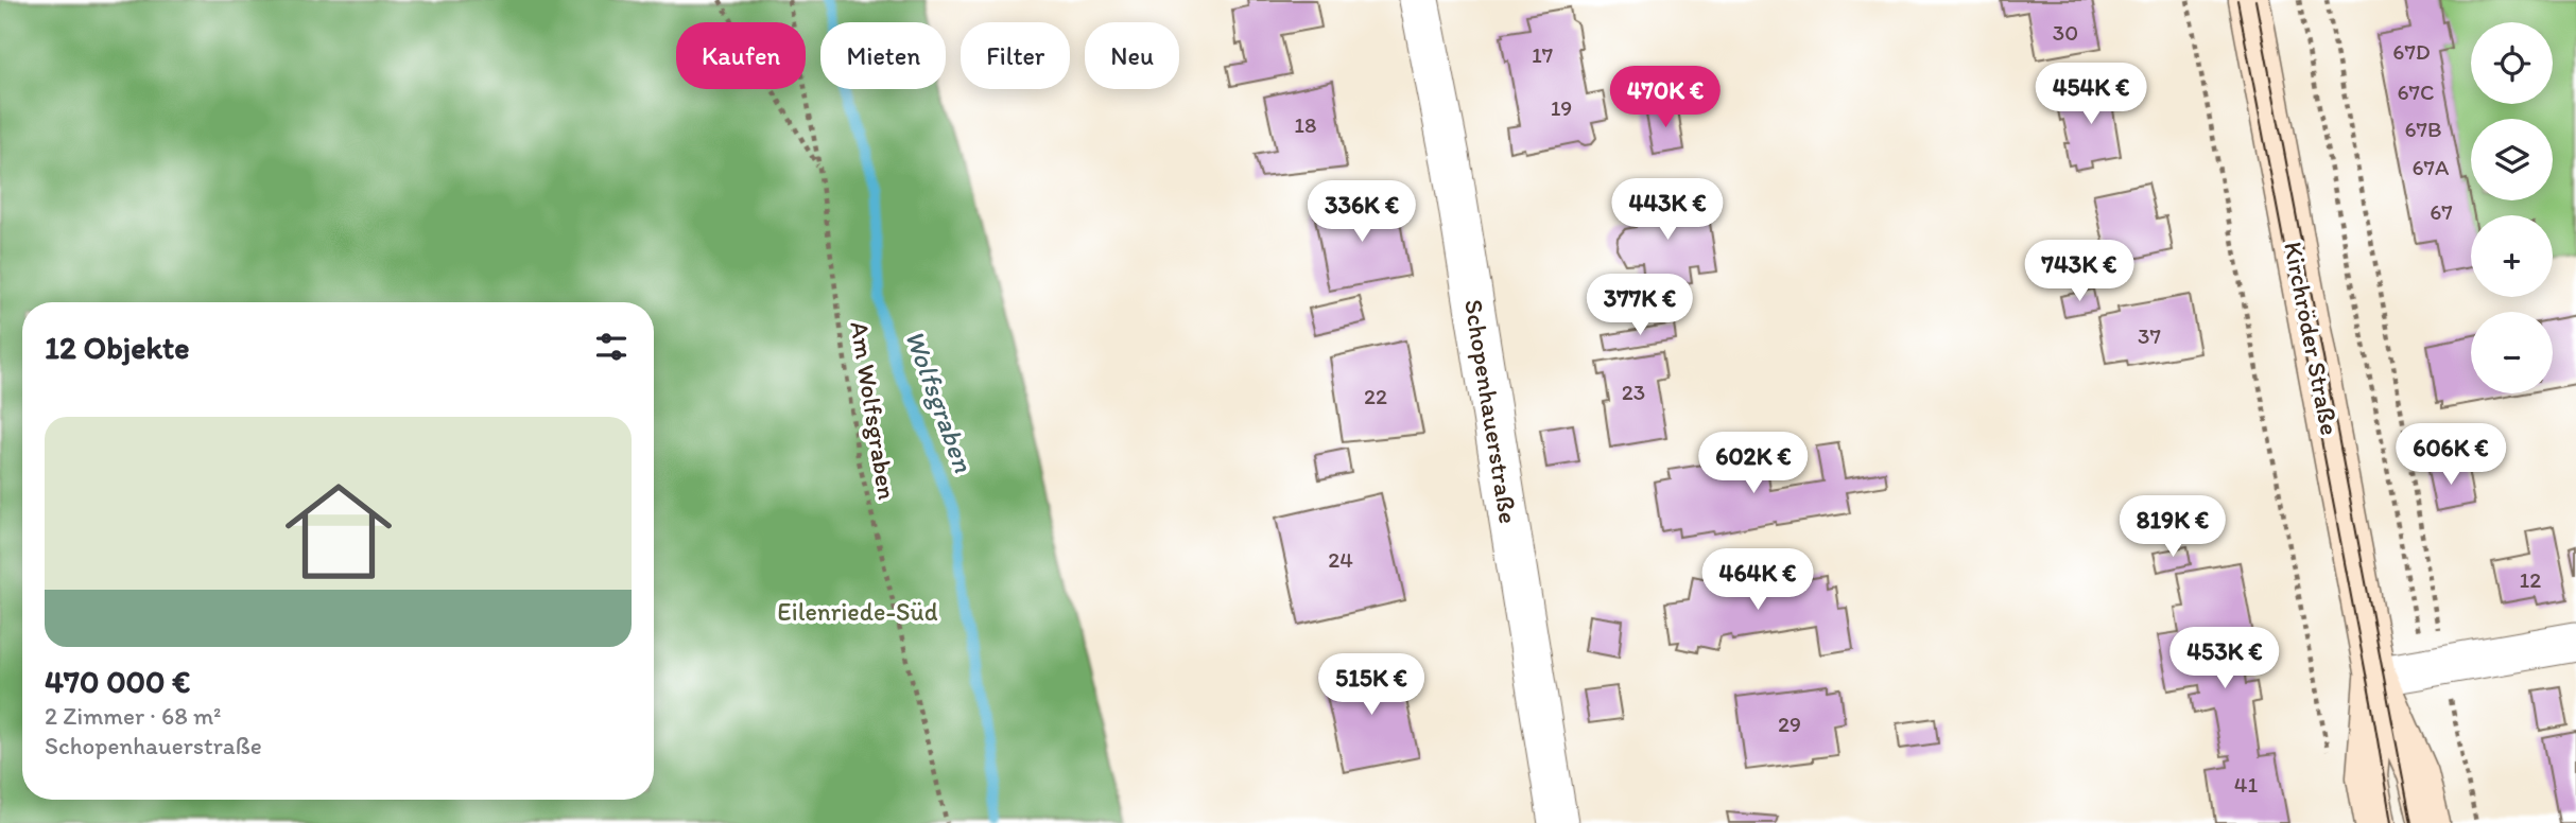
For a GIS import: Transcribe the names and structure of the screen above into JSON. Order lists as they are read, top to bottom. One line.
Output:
{"streets":{"main road":["Kirchröder Straße"],"street":["Schopenhauerstraße"],"path":["Am Wolfsgraben"]},"water":["Wolfsgraben"],"parks":["Eilenriede-Süd"],"house_numbers":["30","67D","17","67C","19","18","67B","67A","67","37","23","22","24","12","29","41"],"page":{"map_buttons":["+","−"],"chip":["Kaufen","Mieten","Filter","Neu"],"price":["454K €","470K €","443K €","336K €","743K €","377K €","606K €","602K €","819K €","464K €","453K €","515K €"],"heading":"12 Objekte","list":[{"name":"470 000 €","note":"2 Zimmer · 68 m² · Schopenhauerstraße"}]}}
